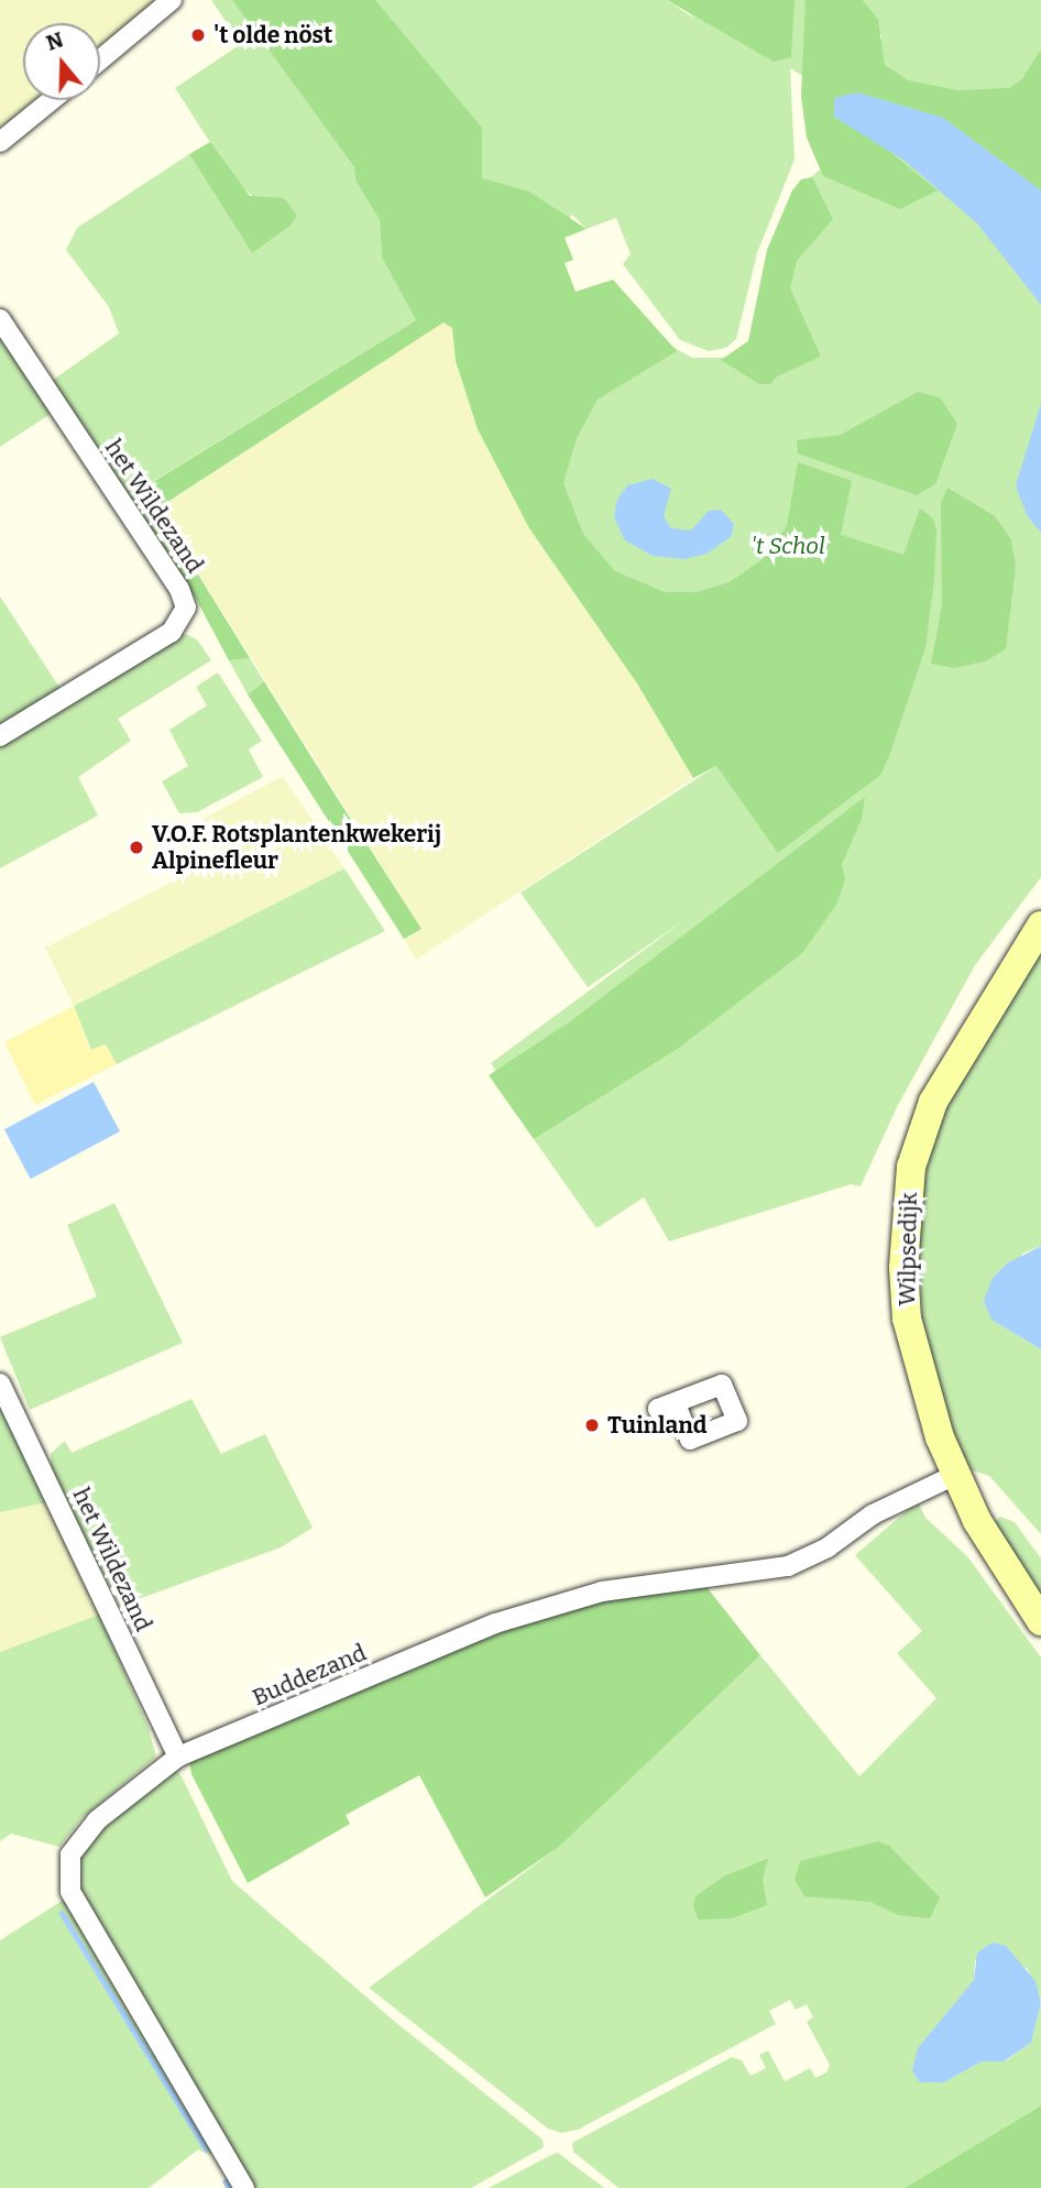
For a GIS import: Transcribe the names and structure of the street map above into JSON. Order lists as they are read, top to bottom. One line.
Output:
{"streets":{"main road":["Wilpsedijk"],"street":["het Wildezand","Buddezand"]},"crossings":[["het Wildezand","Buddezand"],["Wilpsedijk","Buddezand"]],"parks":["'t Schol"],"places":["'t olde nöst","V.O.F. Rotsplantenkwekerij Alpinefleur","Tuinland"],"north":"top"}
